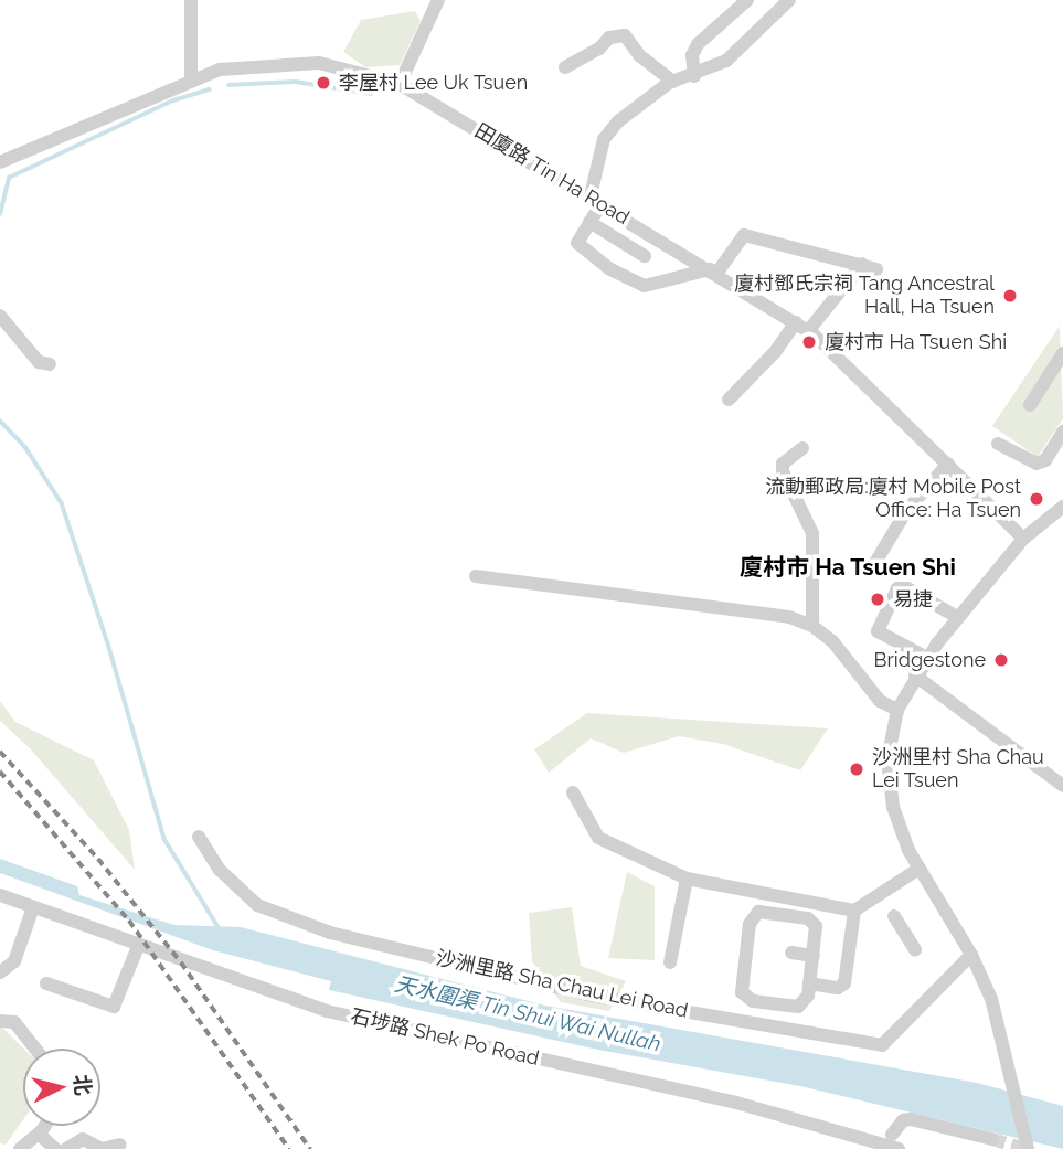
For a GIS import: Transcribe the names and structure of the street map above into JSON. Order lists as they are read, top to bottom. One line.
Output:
{"streets":{"street":["田廈路 Tin Ha Road","沙洲里路 Sha Chau Lei Road","石埗路 Shek Po Road"]},"districts":["廈村市 Ha Tsuen Shi"],"water":["天水圍渠 Tin Shui Wai Nullah"],"places":["李屋村 Lee Uk Tsuen","廈村鄧氏宗祠 Tang Ancestral Hall, Ha Tsuen","廈村市 Ha Tsuen Shi","流動郵政局:廈村 Mobile Post Office: Ha Tsuen","易捷","Bridgestone","沙洲里村 Sha Chau Lei Tsuen"],"north":"right"}
